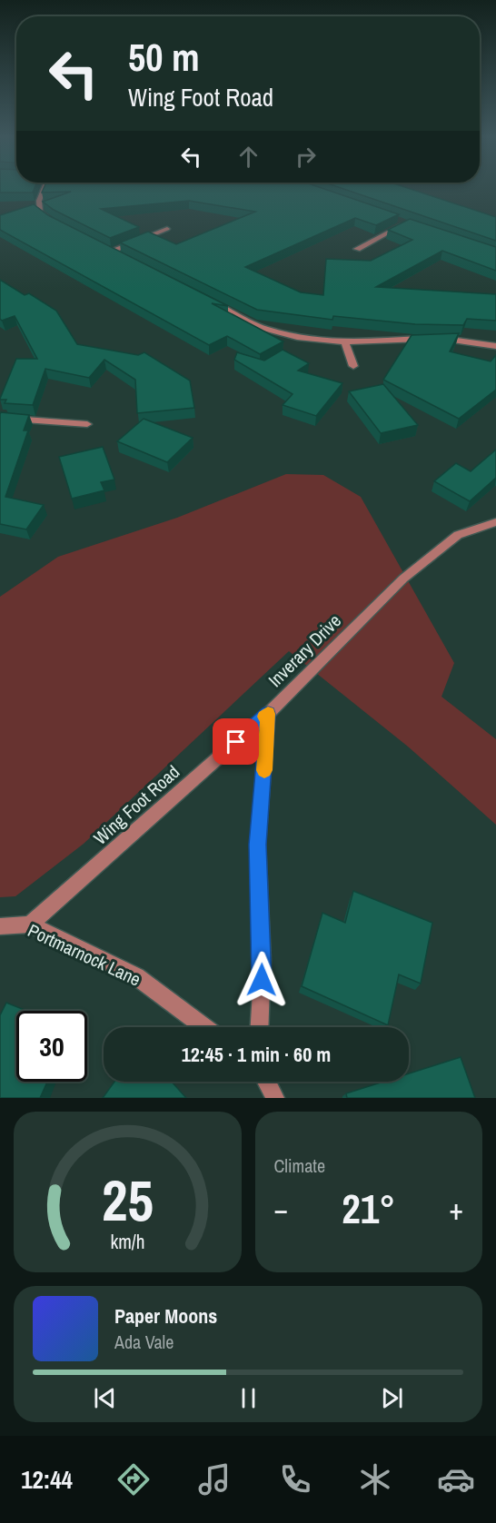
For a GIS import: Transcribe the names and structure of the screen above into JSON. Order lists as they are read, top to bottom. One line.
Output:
{"streets":{"street":["Inverary Drive","Wing Foot Road","Portmarnock Lane"]},"crossings":[["Inverary Drive","Wing Foot Road"],["Wing Foot Road","Portmarnock Lane"]],"page":{"turn":["50 m","Wing Foot Road"],"limit":"30","trip":"12:45 · 1 min · 60 m","tile":"Climate","heat":["−","21°","+"],"song":["Paper Moons","Ada Vale"],"tabs":"12:44","gauge":["25","km/h"]}}
